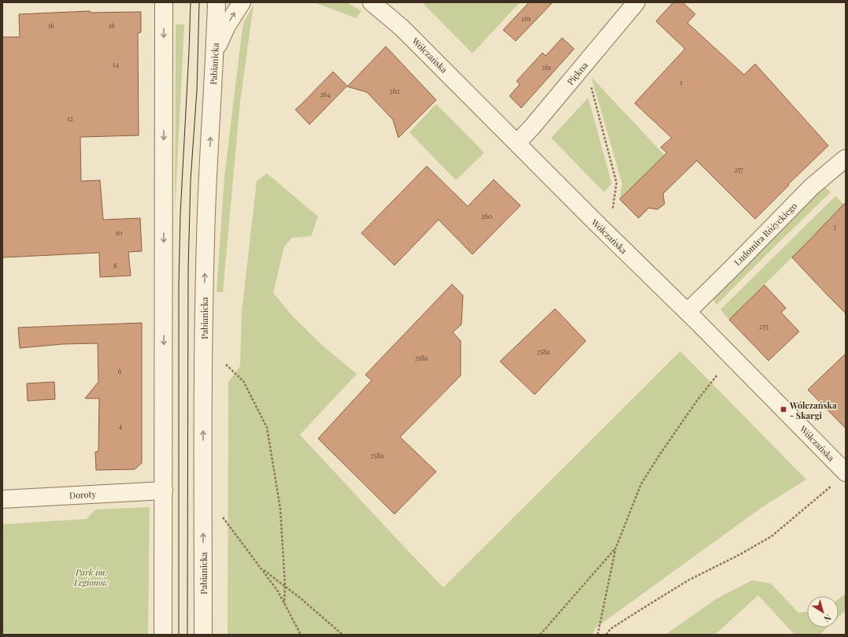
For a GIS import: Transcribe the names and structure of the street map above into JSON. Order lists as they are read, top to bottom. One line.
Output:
{"streets":{"street":["Wólczańska","Pabianicka","Piękna","Ludomira Różyckiego","Doroty"]},"crossings":[["Wólczańska","Piękna"],["Wólczańska","Ludomira Różyckiego"]],"parks":["Park im. Legionów"],"places":{"transit":["Wólczańska - Skargi"]},"house_numbers":["261","16","16","14","261","1","262","264","12","257","260","3","10","8","255","258a","258a","6","4","258a"],"north":"bottom right"}
